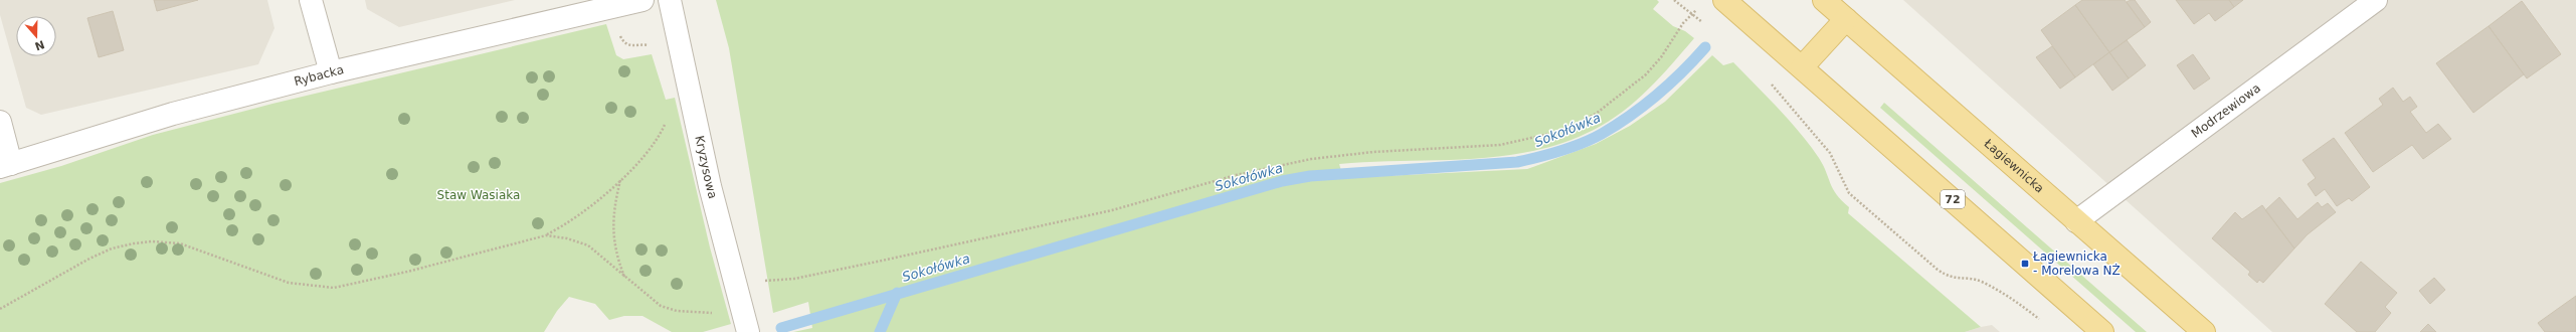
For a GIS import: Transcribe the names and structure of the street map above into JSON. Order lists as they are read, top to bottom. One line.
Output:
{"streets":{"main road":["Łagiewnicka","72"],"street":["Rybacka","Modrzewiowa","Kryzysowa"]},"crossings":[["Modrzewiowa","Łagiewnicka"]],"water":["Sokołówka"],"parks":["Staw Wasiaka"],"places":{"transit":["Łagiewnicka - Morelowa NŻ"]},"north":"bottom"}
